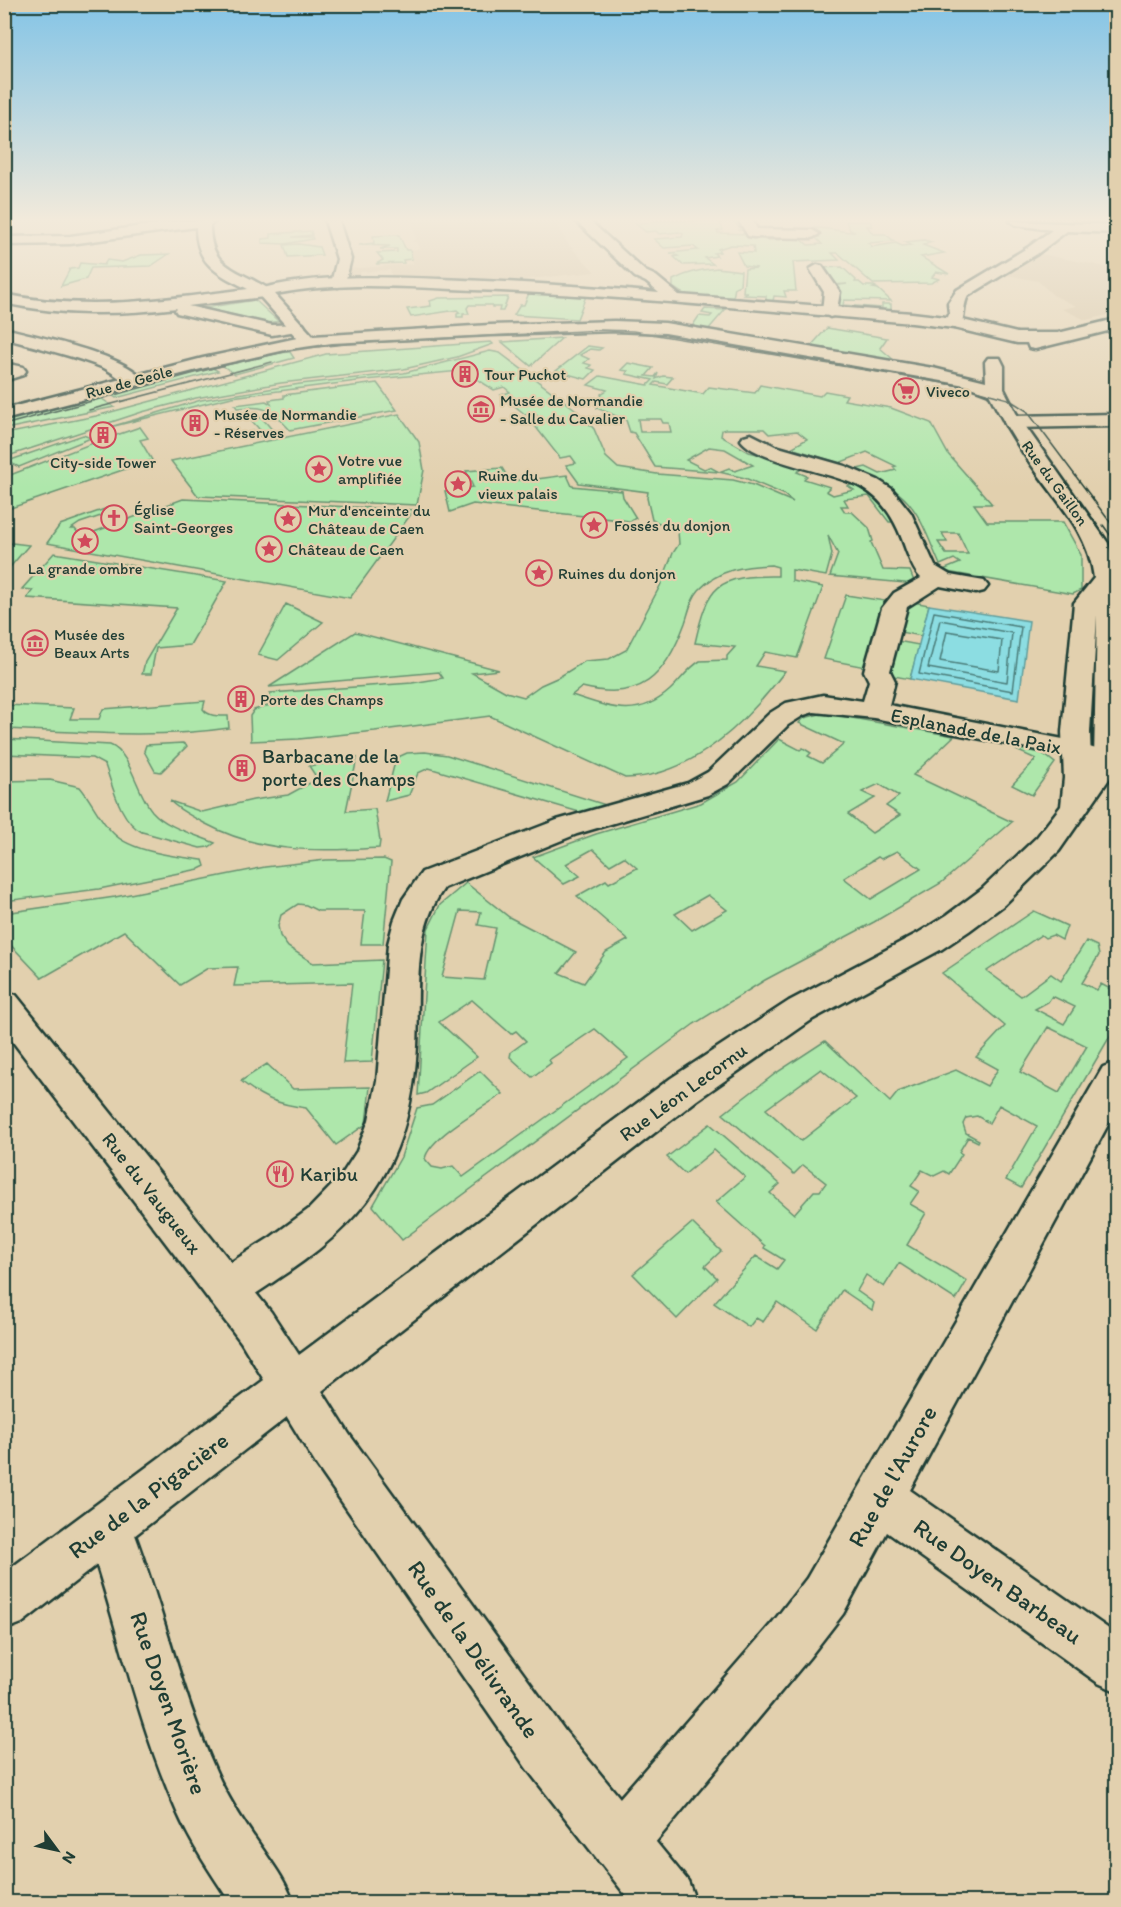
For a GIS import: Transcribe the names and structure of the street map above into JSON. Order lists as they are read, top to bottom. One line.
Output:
{"streets":{"main road":["Rue de Geôle","Rue du Gaillon","Esplanade de la Paix","Rue Léon Lecornu","Rue du Vaugueux","Rue de l'Aurore","Rue de la Pigacière","Rue Doyen Barbeau","Rue de la Délivrande","Rue Doyen Morière"]},"crossings":[["Rue du Gaillon","Esplanade de la Paix"],["Esplanade de la Paix","Rue Léon Lecornu"],["Esplanade de la Paix","Rue du Vaugueux"],["Rue Léon Lecornu","Rue du Vaugueux"],["Rue Léon Lecornu","Rue de la Pigacière"],["Rue Léon Lecornu","Rue de la Délivrande"],["Rue du Vaugueux","Rue de la Pigacière"],["Rue du Vaugueux","Rue de la Délivrande"],["Rue de l'Aurore","Rue Doyen Barbeau"],["Rue de l'Aurore","Rue de la Délivrande"],["Rue de la Pigacière","Rue de la Délivrande"],["Rue de la Pigacière","Rue Doyen Morière"]],"places":{"building":["Tour Puchot","Musée de Normandie - Réserves","City-side Tower","Porte des Champs","Barbacane de la porte des Champs"],"supermarket":["Viveco"],"museum":["Musée de Normandie - Salle du Cavalier","Musée des Beaux Arts"],"place":["Votre vue amplifiée","Ruine du vieux palais","Mur d'enceinte du Château de Caen","Fossés du donjon","La grande ombre","Château de Caen","Ruines du donjon"],"church":["Église Saint-Georges"],"restaurant":["Karibu"]},"north":"bottom right"}
